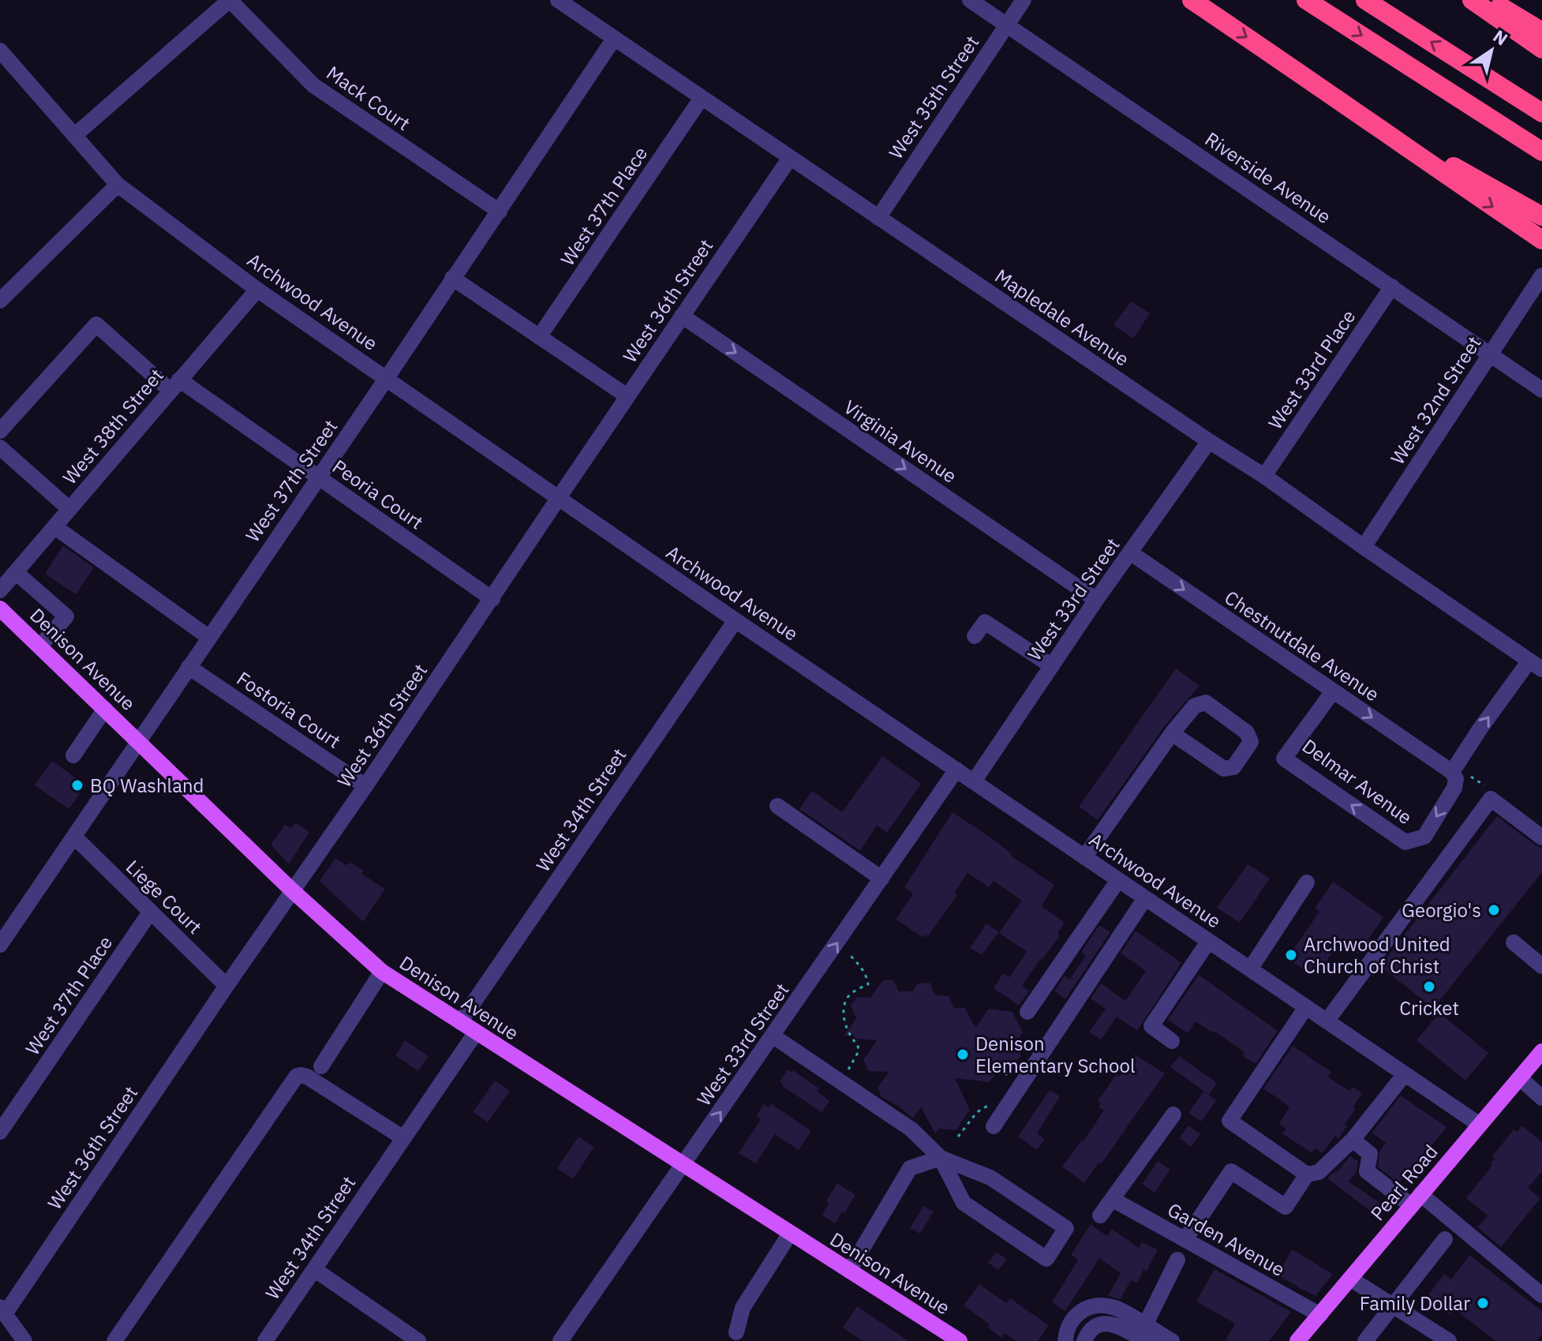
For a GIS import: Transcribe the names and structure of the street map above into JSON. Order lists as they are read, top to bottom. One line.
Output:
{"streets":{"main road":["Denison Avenue","Pearl Road"],"street":["West 35th Street","Mack Court","Riverside Avenue","West 37th Place","West 36th Street","Archwood Avenue","Mapledale Avenue","West 33rd Place","West 32nd Street","West 38th Street","Virginia Avenue","West 37th Street","Peoria Court","West 33rd Street","Chestnutdale Avenue","Fostoria Court","Delmar Avenue","West 34th Street","Liege Court","Garden Avenue"]},"crossings":[["West 35th Street","Riverside Avenue"],["West 35th Street","Mapledale Avenue"],["Mack Court","West 37th Street"],["Riverside Avenue","West 33rd Place"],["Riverside Avenue","West 32nd Street"],["West 37th Place","Mapledale Avenue"],["West 37th Place","Liege Court"],["West 36th Street","Archwood Avenue"],["West 36th Street","Mapledale Avenue"],["West 36th Street","Virginia Avenue"],["West 36th Street","Peoria Court"],["West 36th Street","Denison Avenue"],["West 36th Street","Fostoria Court"],["West 36th Street","Liege Court"],["Archwood Avenue","West 38th Street"],["Archwood Avenue","West 37th Street"],["Archwood Avenue","West 33rd Street"],["Archwood Avenue","West 34th Street"],["Archwood Avenue","Pearl Road"],["Mapledale Avenue","West 33rd Place"],["Mapledale Avenue","West 32nd Street"],["Mapledale Avenue","West 37th Street"],["Mapledale Avenue","West 33rd Street"],["West 38th Street","Peoria Court"],["Virginia Avenue","West 33rd Street"],["West 37th Street","Peoria Court"],["West 37th Street","Denison Avenue"],["West 37th Street","Fostoria Court"],["West 37th Street","Liege Court"],["West 33rd Street","Chestnutdale Avenue"],["West 33rd Street","Denison Avenue"],["Chestnutdale Avenue","Delmar Avenue"],["Denison Avenue","West 34th Street"],["Pearl Road","Garden Avenue"]],"one_way":["Virginia Avenue","Chestnutdale Avenue"],"places":["BQ Washland","Georgio's","Archwood United Church of Christ","Cricket","Denison Elementary School","Family Dollar"],"north":"top right"}
